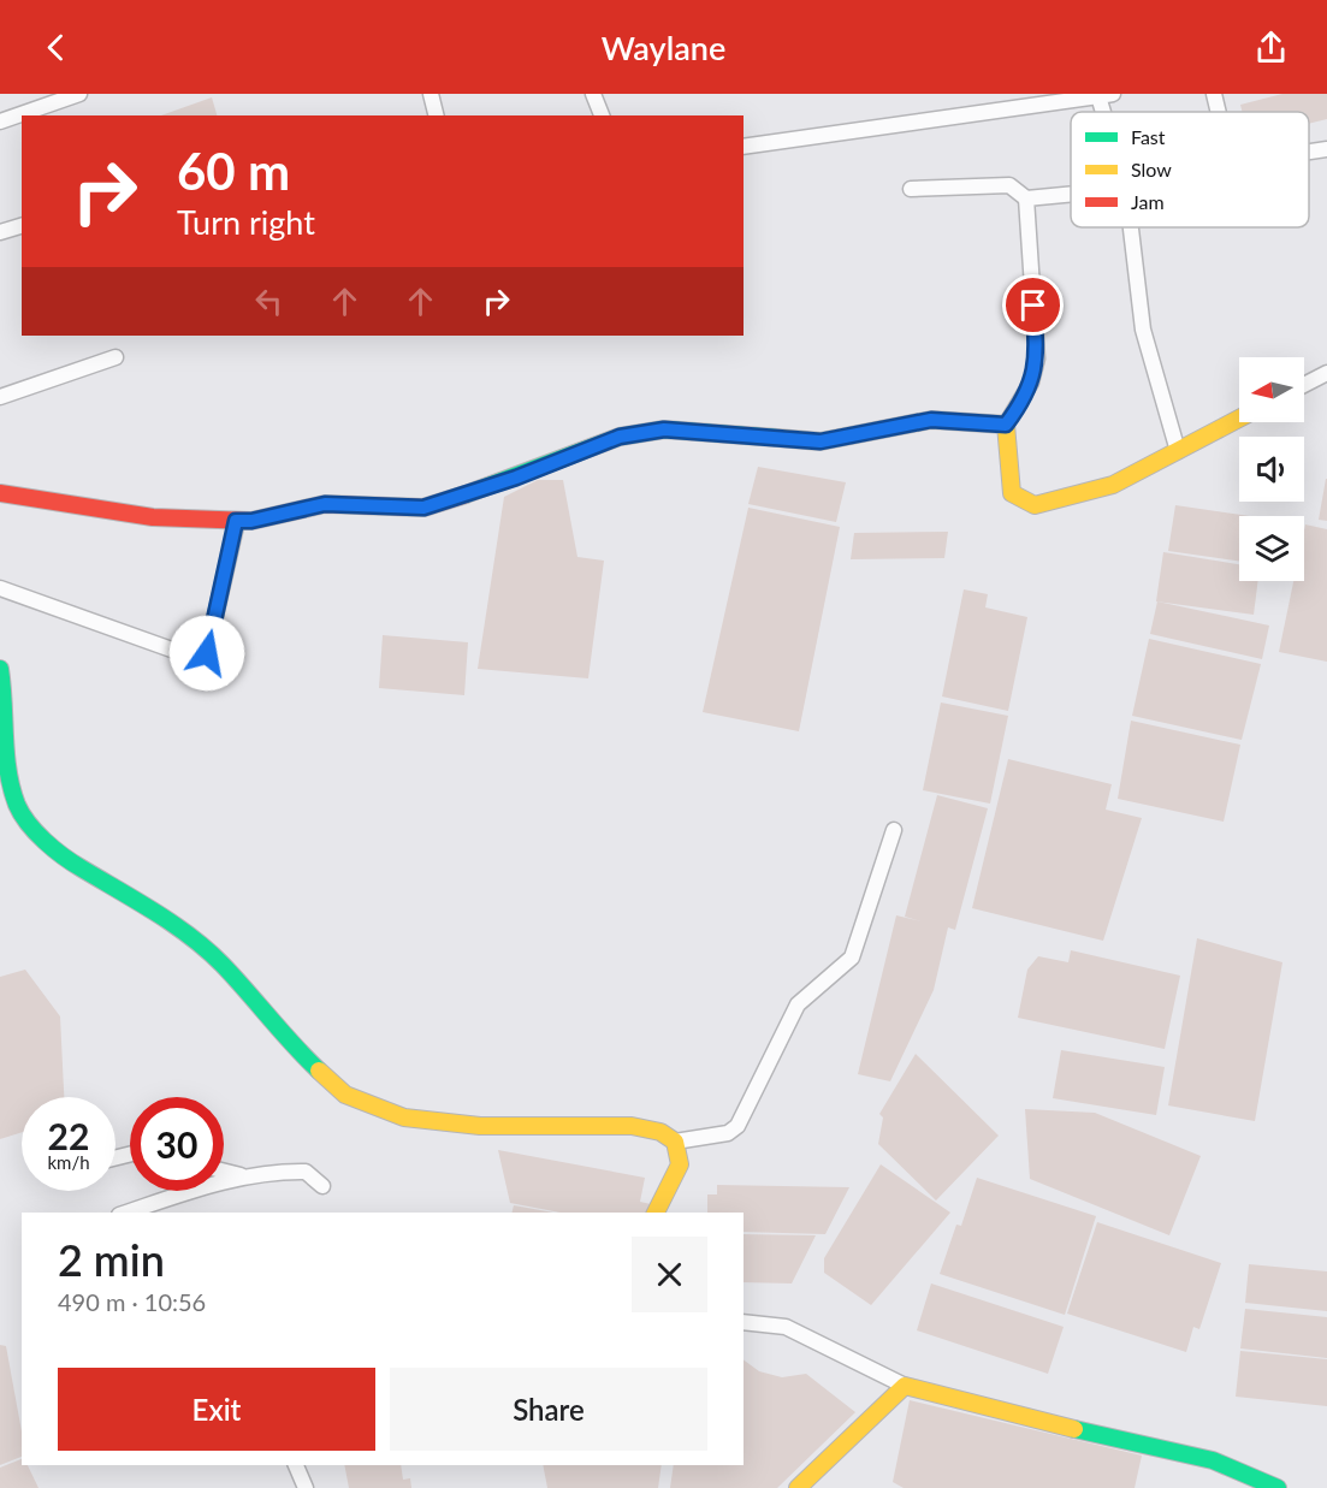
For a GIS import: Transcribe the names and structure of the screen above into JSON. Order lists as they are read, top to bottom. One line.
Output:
{"legend":["Fast","Slow","Jam"],"north":"left","page":{"header":"Waylane","turn":["60 m","Turn right"],"speed":"22 km/h","limit":"30","heading":["2 min","490 m · 10:56"],"buttons":["Exit","Share"]}}
